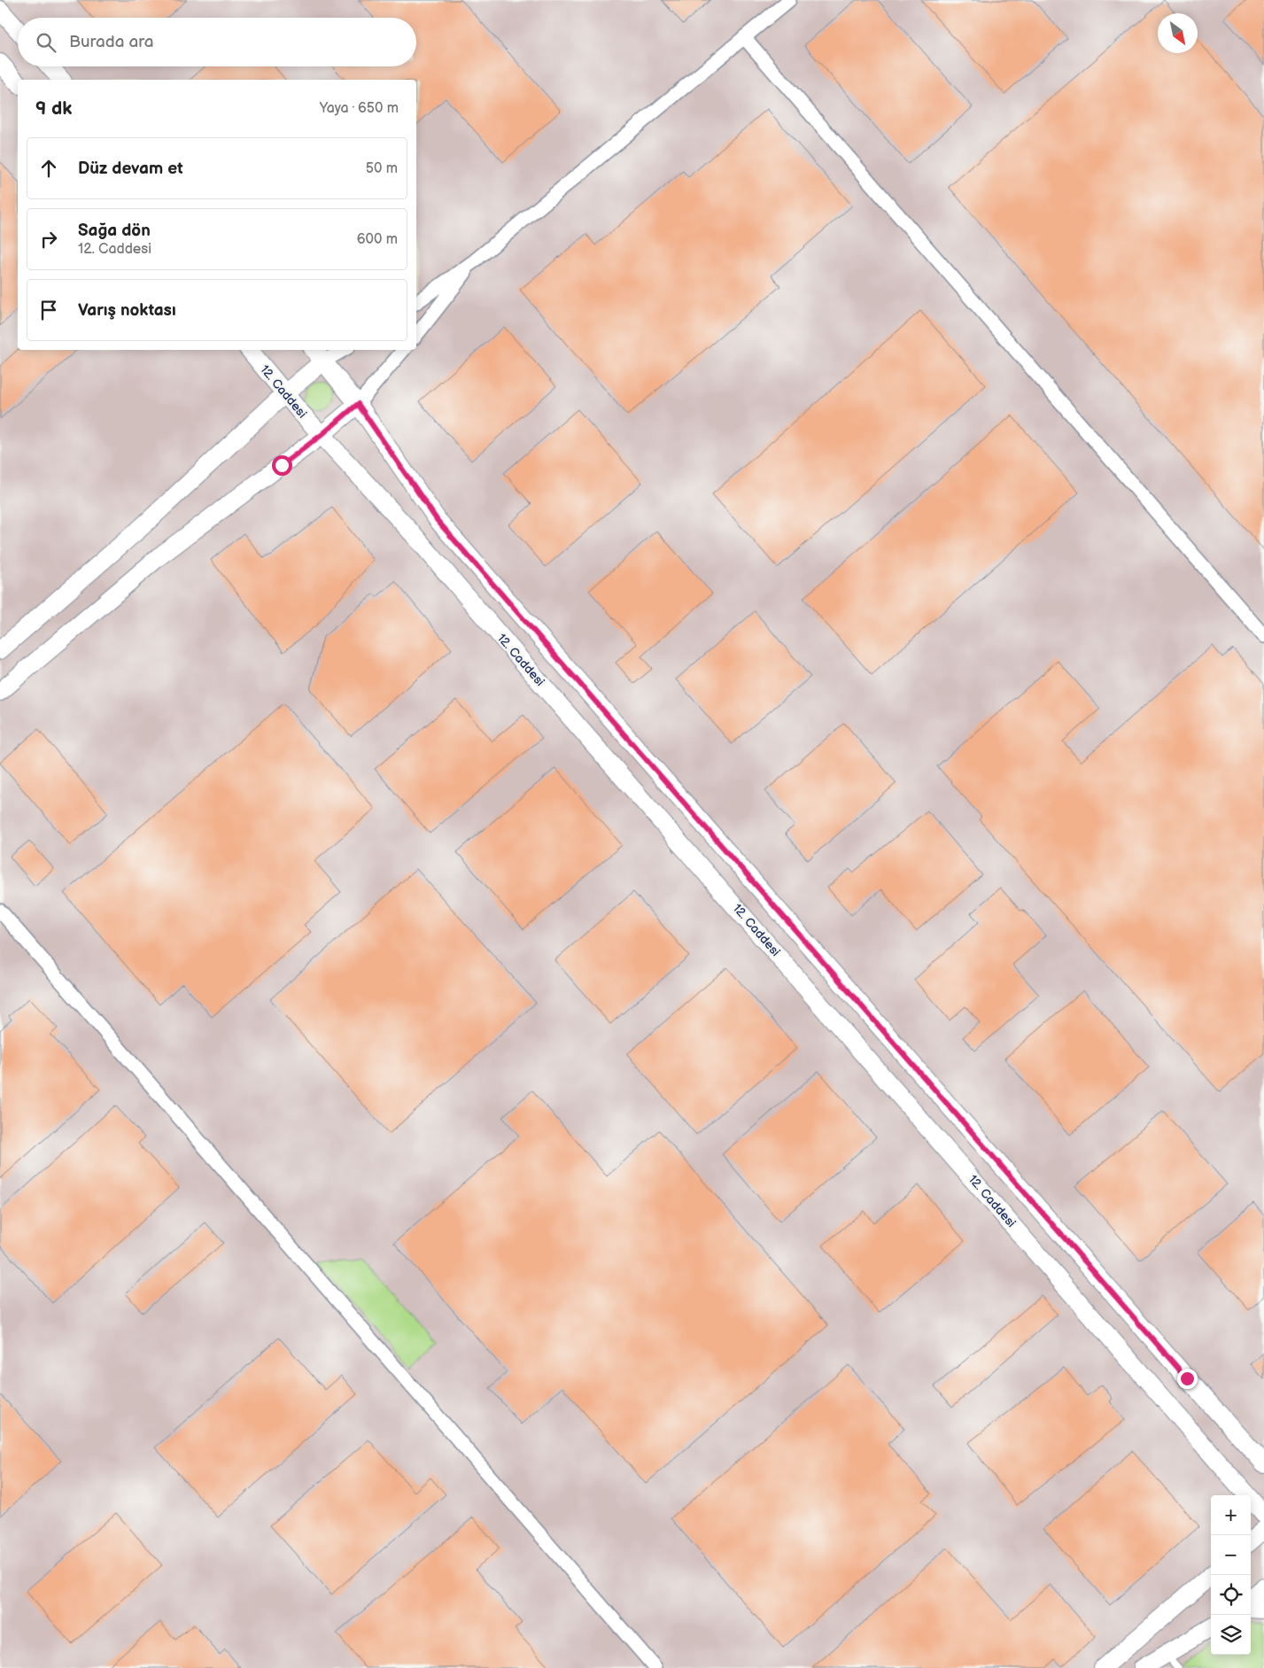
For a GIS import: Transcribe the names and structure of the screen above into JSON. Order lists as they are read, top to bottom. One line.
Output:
{"streets":{"street":["12. Caddesi"]},"north":"bottom right","page":{"search":"Burada ara","heading":["9 dk","Yaya · 650 m"],"list":[["Düz devam et","50 m"],["Sağa dön","12. Caddesi","600 m"],"Varış noktası"],"map_buttons":["+","−"]}}
